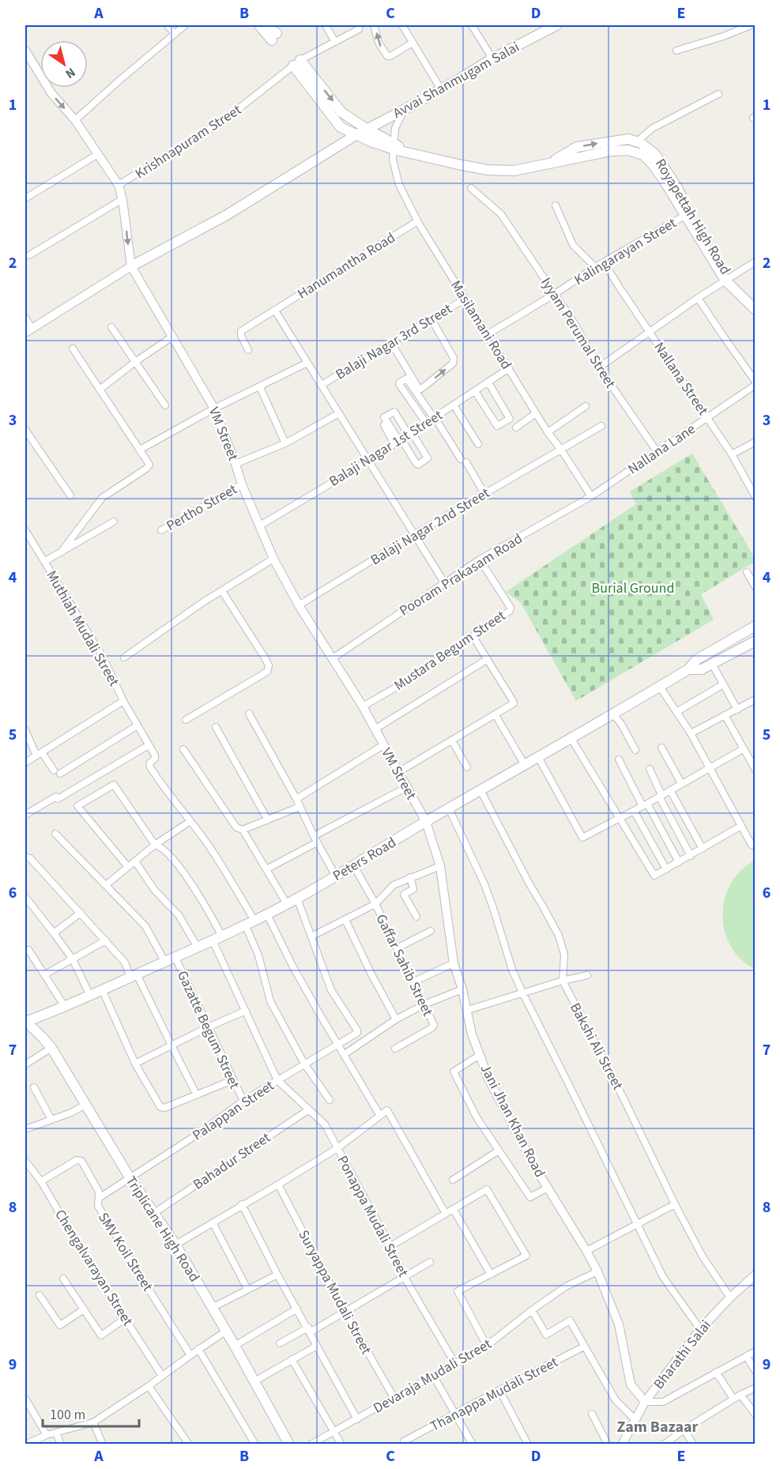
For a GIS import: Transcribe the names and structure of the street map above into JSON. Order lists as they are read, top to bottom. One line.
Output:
{"streets":{"main road":["Avvai Shanmugam Salai","Royapettah High Road","Peters Road","Triplicane High Road"],"street":["Krishnapuram Street","Kalingarayan Street","Hanumantha Road","Masilamani Road","Iyyam Perumal Street","Balaji Nagar 3rd Street","Nallana Street","VM Street","Balaji Nagar 1st Street","Nallana Lane","Pertho Street","Balaji Nagar 2nd Street","Pooram Prakasam Road","Muthiah Mudali Street","Mustara Begum Street","Gaffar Sahib Street","Gazatte Begum Street","Bakshi Ali Street","Palappan Street","Jani Jhan Khan Road","Bahadur Street","Ponappa Mudali Street","SMV Koil Street","Chengalvarayan Street","Suryappa Mudali Street","Bharathi Salai","Devaraja Mudali Street","Thanappa Mudali Street"]},"crossings":[["Avvai Shanmugam Salai","Masilamani Road"],["Avvai Shanmugam Salai","VM Street"],["Krishnapuram Street","VM Street"],["Royapettah High Road","Kalingarayan Street"],["Royapettah High Road","Masilamani Road"],["Kalingarayan Street","Masilamani Road"],["Kalingarayan Street","Iyyam Perumal Street"],["Kalingarayan Street","Nallana Street"],["Hanumantha Road","Masilamani Road"],["Masilamani Road","Balaji Nagar 3rd Street"],["Masilamani Road","Balaji Nagar 1st Street"],["Masilamani Road","Nallana Lane"],["Masilamani Road","Balaji Nagar 2nd Street"],["Masilamani Road","Pooram Prakasam Road"],["Iyyam Perumal Street","Nallana Lane"],["Nallana Street","Nallana Lane"],["VM Street","Balaji Nagar 1st Street"],["VM Street","Pertho Street"],["VM Street","Balaji Nagar 2nd Street"],["VM Street","Pooram Prakasam Road"],["VM Street","Mustara Begum Street"],["VM Street","Peters Road"],["VM Street","Jani Jhan Khan Road"],["Nallana Lane","Pooram Prakasam Road"],["Pooram Prakasam Road","Mustara Begum Street"],["Peters Road","Gaffar Sahib Street"],["Peters Road","Gazatte Begum Street"],["Peters Road","Jani Jhan Khan Road"],["Peters Road","Triplicane High Road"],["Gazatte Begum Street","Palappan Street"],["Bakshi Ali Street","Bharathi Salai"],["Palappan Street","Ponappa Mudali Street"],["Palappan Street","Triplicane High Road"],["Palappan Street","SMV Koil Street"],["Jani Jhan Khan Road","Bharathi Salai"],["Jani Jhan Khan Road","Devaraja Mudali Street"],["Bahadur Street","Ponappa Mudali Street"],["Bahadur Street","Triplicane High Road"],["Ponappa Mudali Street","Devaraja Mudali Street"],["SMV Koil Street","Chengalvarayan Street"],["Suryappa Mudali Street","Devaraja Mudali Street"]],"districts":["Zam Bazaar"],"parks":["Burial Ground"],"scale_bar":"100 m","north":"bottom right","grid":{"columns":["A","B","C","D","E"],"rows":["1","2","3","4","5","6","7","8","9"]}}
